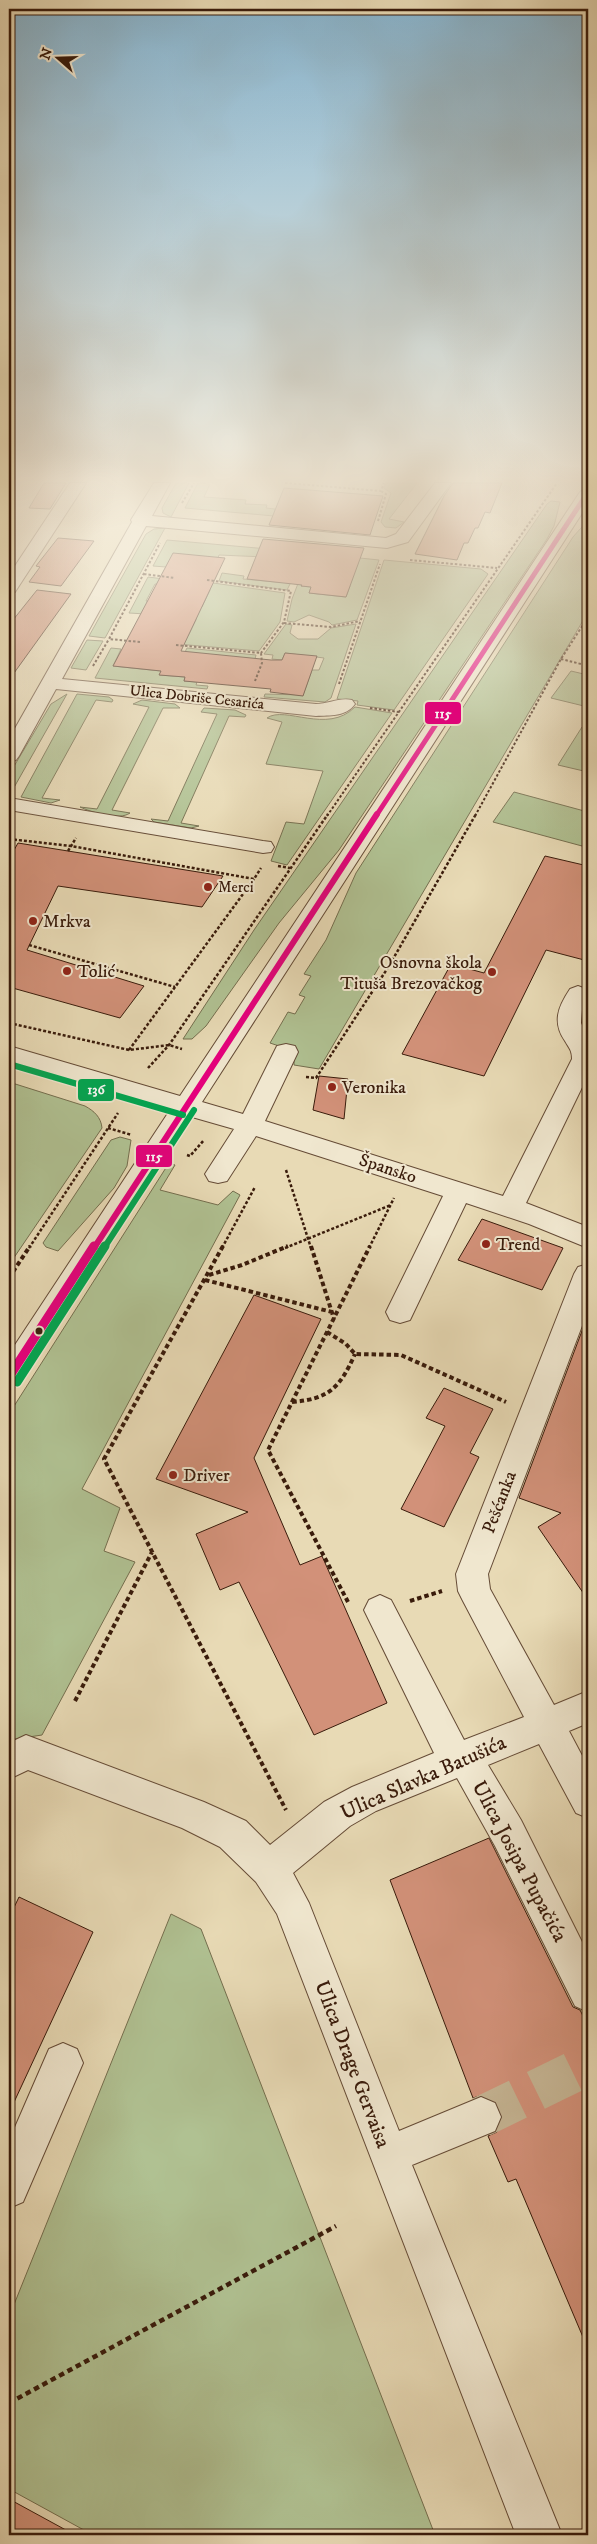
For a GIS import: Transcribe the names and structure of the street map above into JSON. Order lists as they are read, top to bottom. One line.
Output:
{"streets":{"street":["Ulica Dobriše Cesarića","Špansko","Pešćanka","Ulica Slavka Batušića","Ulica Josipa Pupačića","Ulica Drage Gervaisa"]},"crossings":[["Ulica Slavka Batušića","Ulica Josipa Pupačića"],["Ulica Slavka Batušića","Ulica Drage Gervaisa"]],"places":["Merci","Mrkva","Tolić","Osnovna škola Tituša Brezovačkog","Veronika","Trend","Driver"],"lines":["transit line 115","transit line 136"],"north":"left"}
